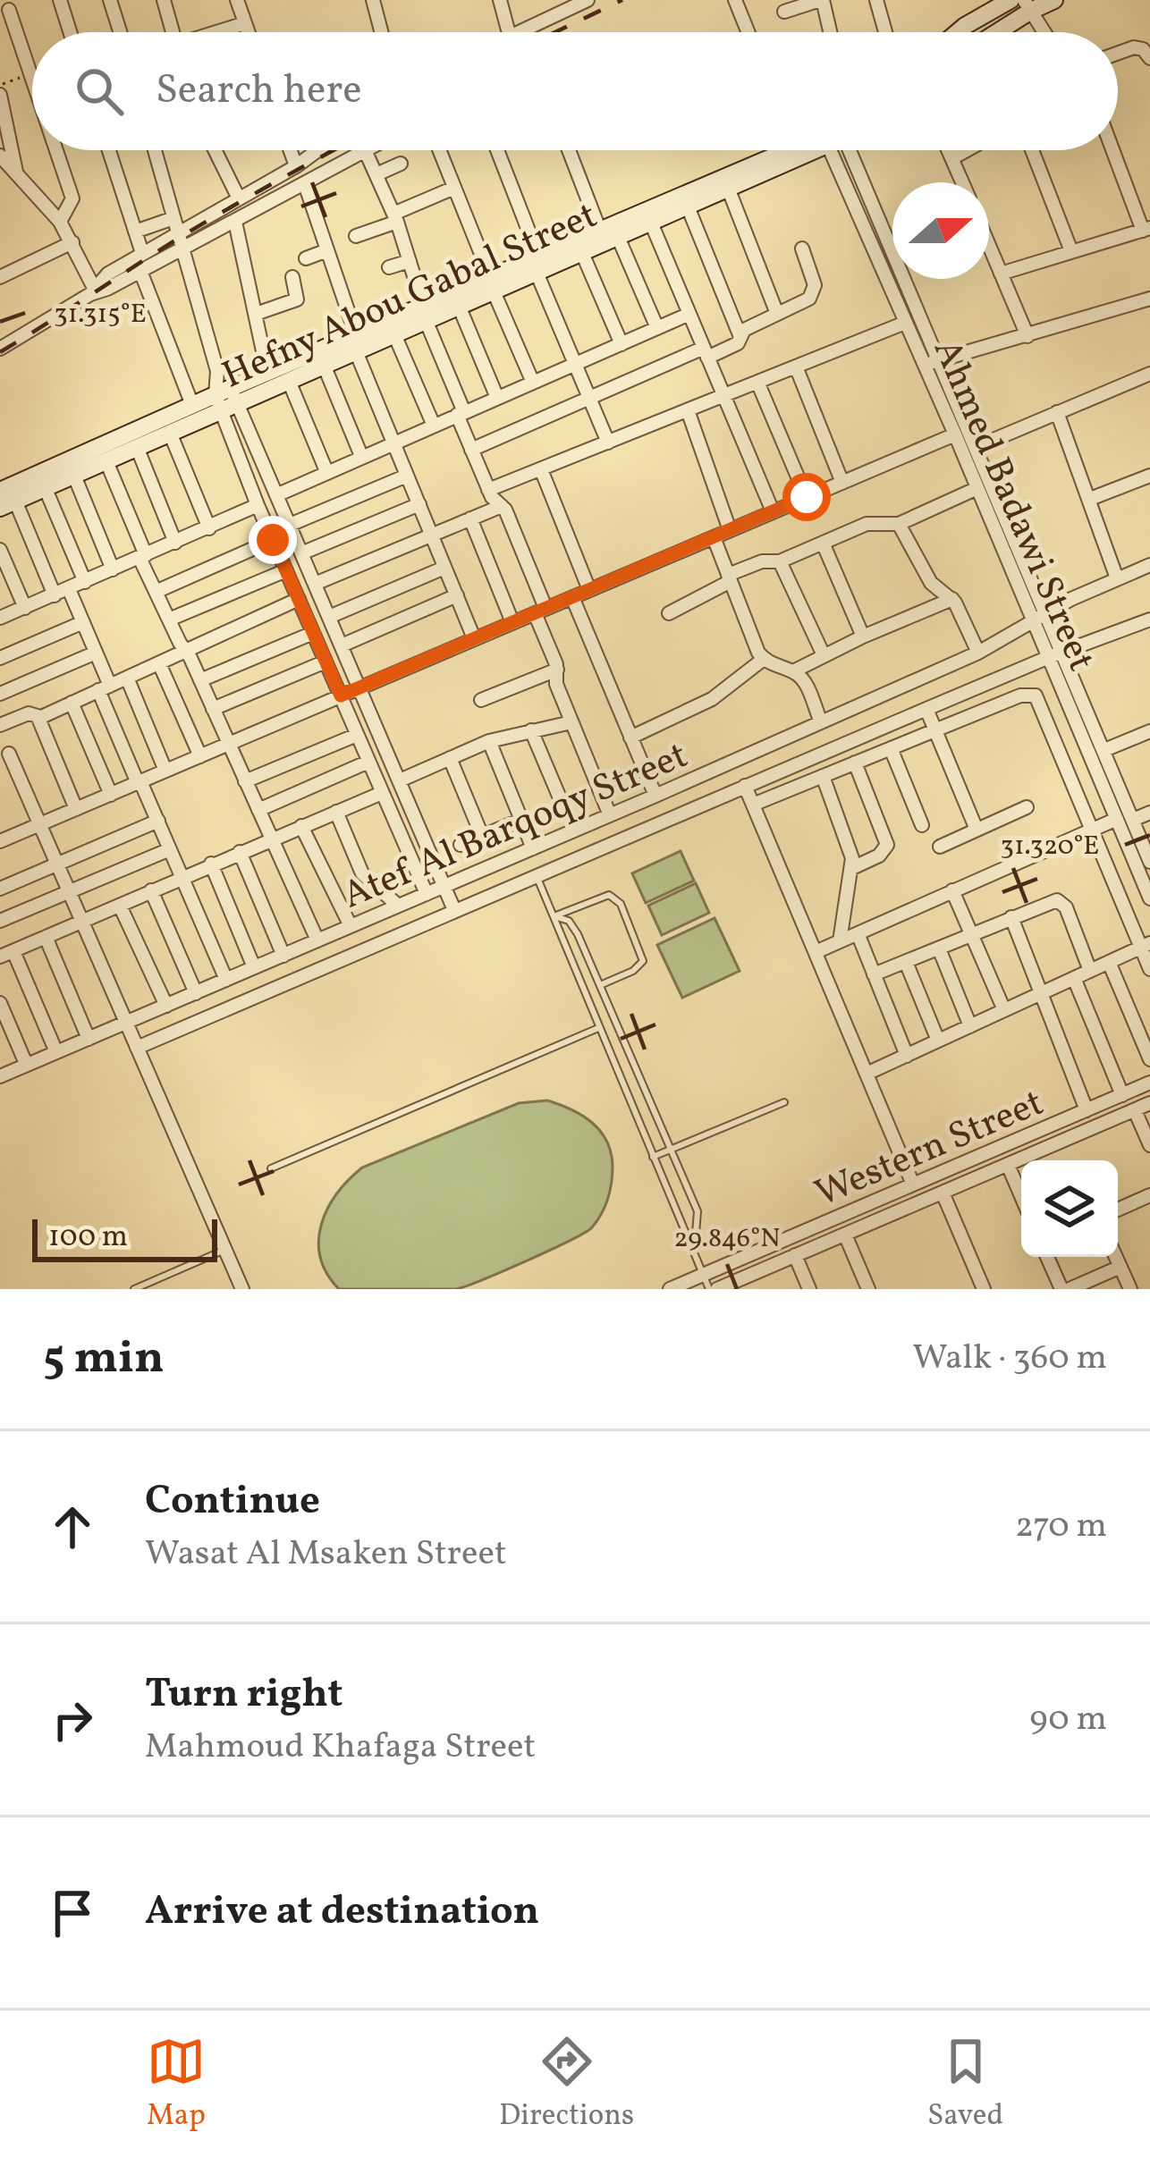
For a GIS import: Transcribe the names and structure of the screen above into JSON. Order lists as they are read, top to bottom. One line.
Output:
{"streets":{"street":["Hefny Abou Gabal Street","Ahmed Badawi Street","Atef Al Barqoqy Street","Western Street"]},"crossings":[["Ahmed Badawi Street","Atef Al Barqoqy Street"]],"scale_bar":"100 m","north":"right","page":{"search":"Search here","scale":"100 m","heading":["5 min","Walk · 360 m"],"list":[["Continue","Wasat Al Msaken Street","270 m"],["Turn right","Mahmoud Khafaga Street","90 m"],"Arrive at destination"],"nav":["Map","Directions","Saved"]},"coordinates":["31.315°E","31.320°E","29.846°N"]}
